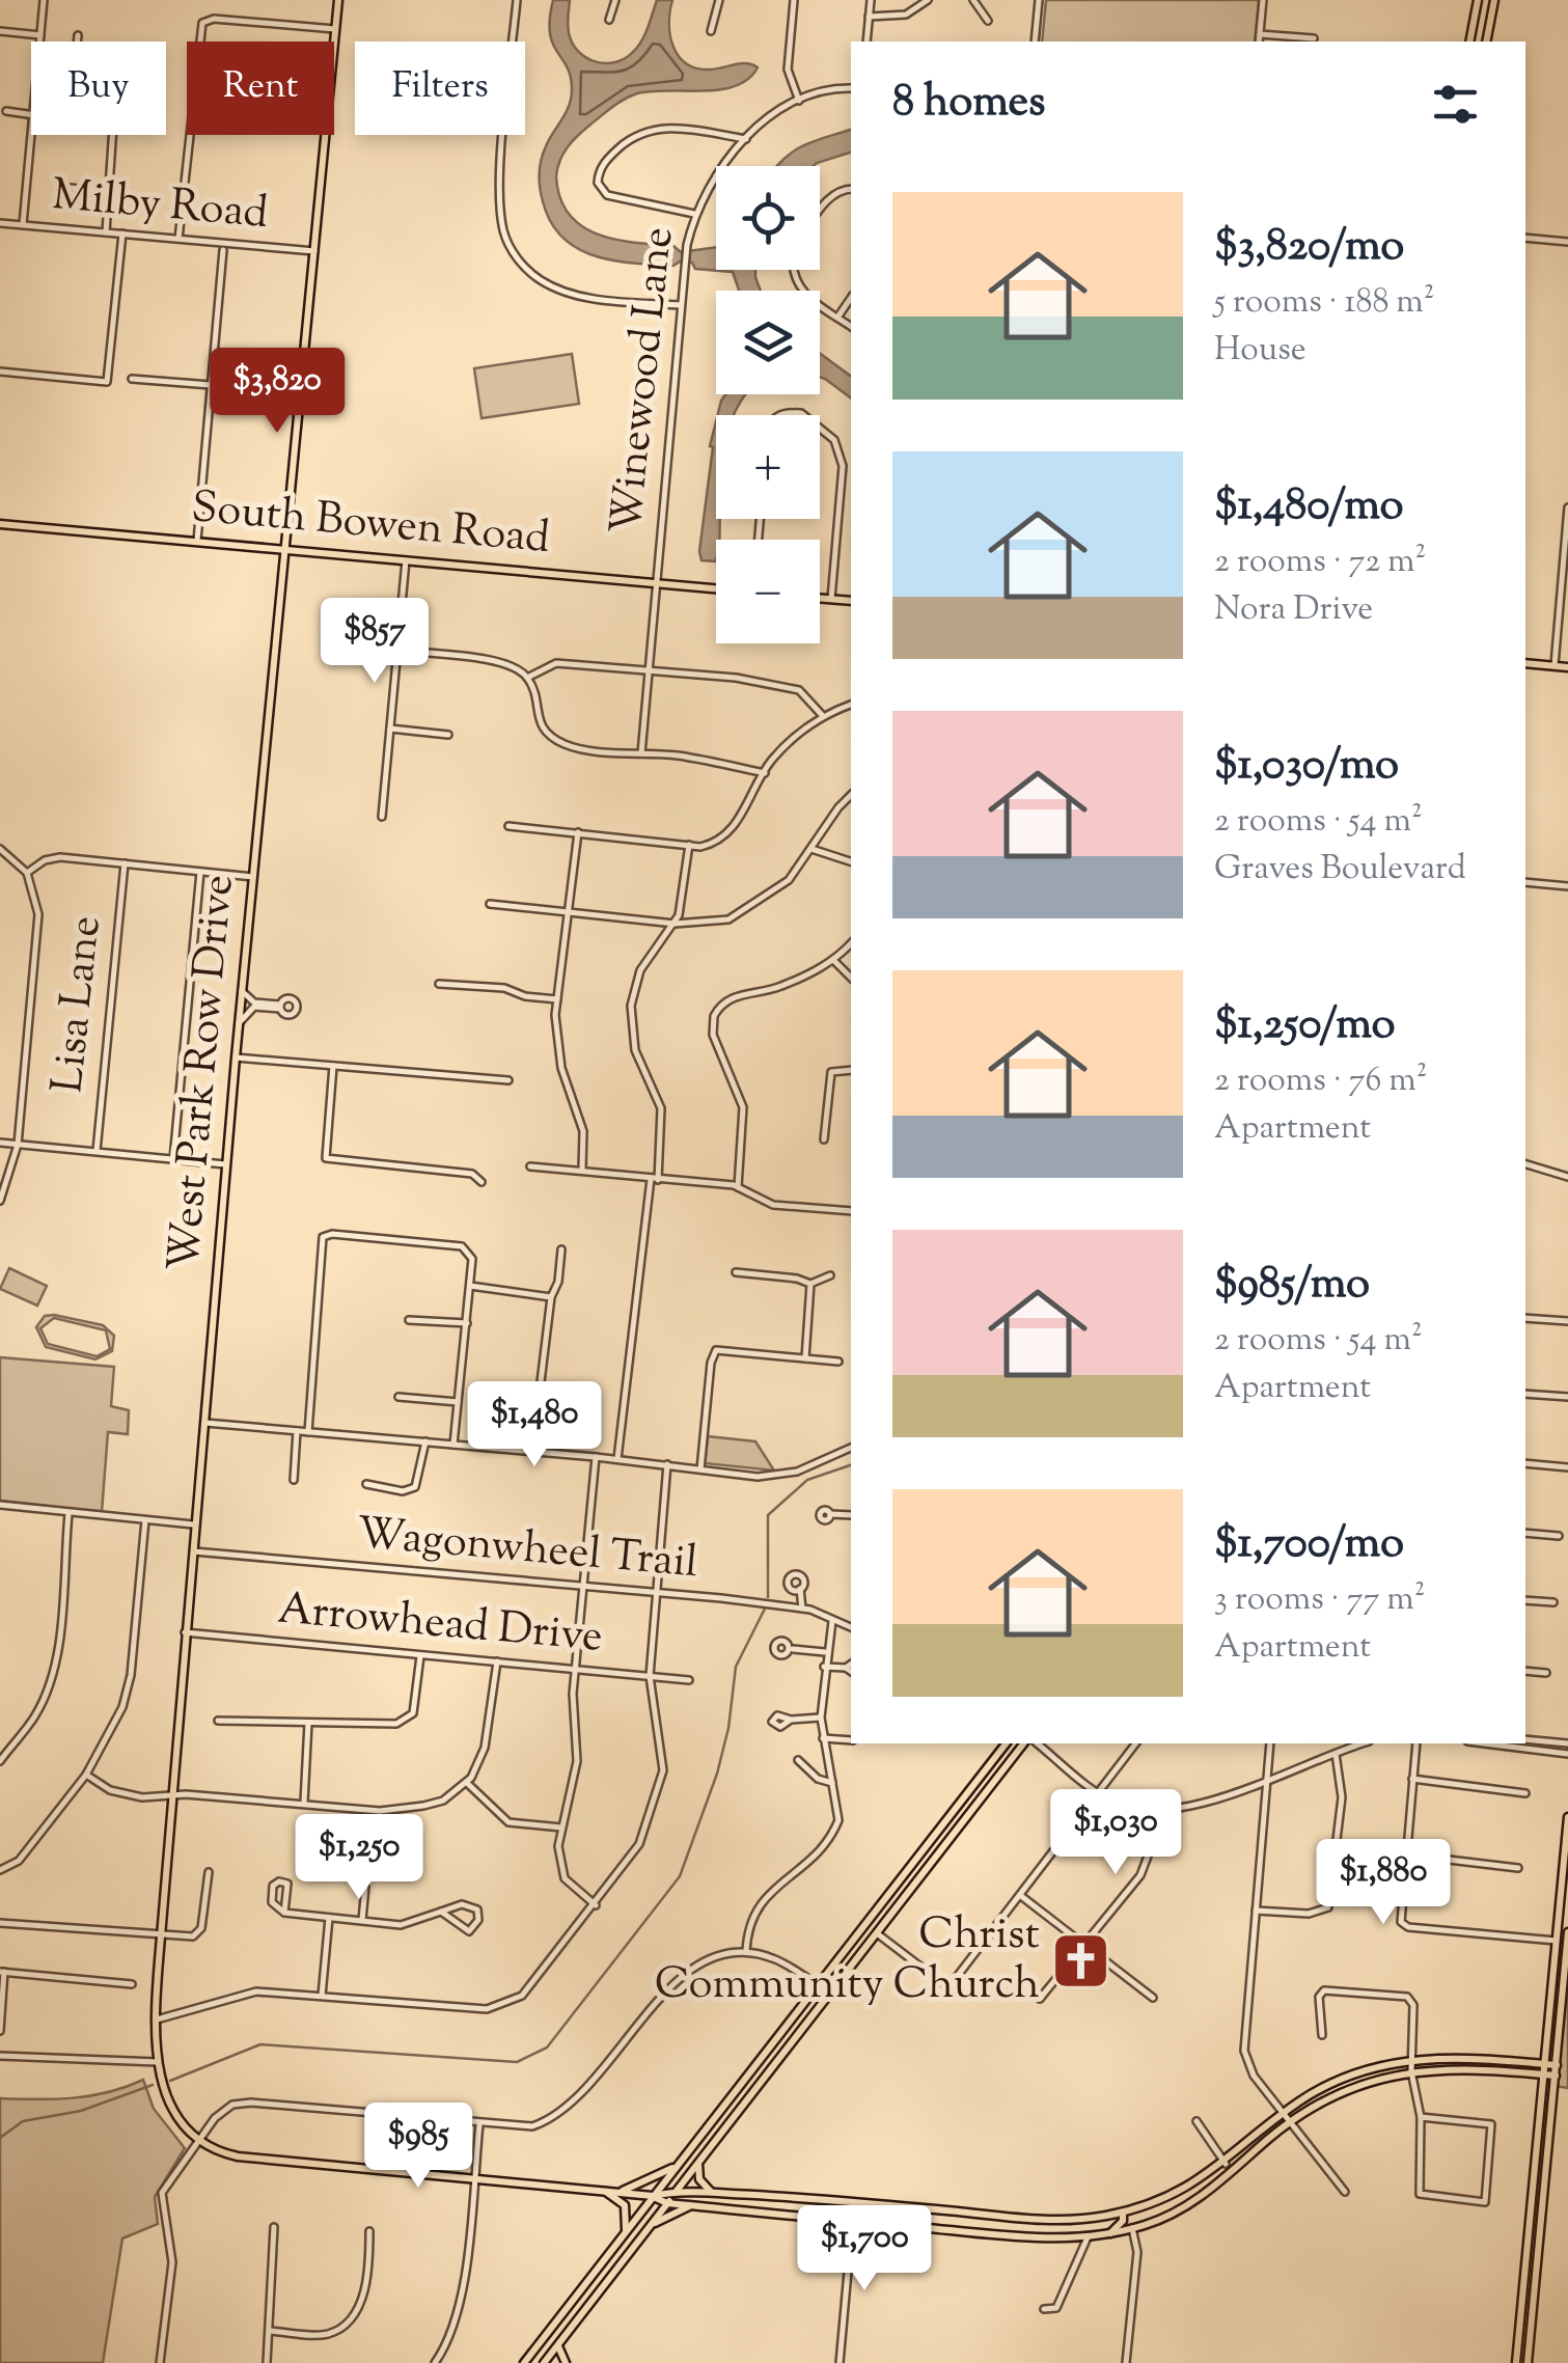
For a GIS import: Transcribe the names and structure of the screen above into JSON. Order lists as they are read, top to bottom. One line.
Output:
{"streets":{"main road":["South Bowen Road","West Park Row Drive"],"street":["Milby Road","Winewood Lane","Lisa Lane","Wagonwheel Trail","Arrowhead Drive"]},"crossings":[["Milby Road","West Park Row Drive"],["Winewood Lane","South Bowen Road"],["South Bowen Road","West Park Row Drive"],["West Park Row Drive","Wagonwheel Trail"],["West Park Row Drive","Arrowhead Drive"]],"places":{"church":["Christ Community Church"]},"page":{"chip":["Buy","Rent","Filters"],"heading":"8 homes","map_buttons":["+","−"],"list":[{"name":"$3,820/mo","note":"5 rooms · 188 m² · House"},{"name":"$1,480/mo","note":"2 rooms · 72 m² · Nora Drive"},{"name":"$1,030/mo","note":"2 rooms · 54 m² · Graves Boulevard"},{"name":"$1,250/mo","note":"2 rooms · 76 m² · Apartment"},{"name":"$985/mo","note":"2 rooms · 54 m² · Apartment"},{"name":"$1,700/mo","note":"3 rooms · 77 m² · Apartment"}],"price":["$3,820","$857","$1,480","$1,030","$1,250","$1,880","$985","$1,700"]}}
